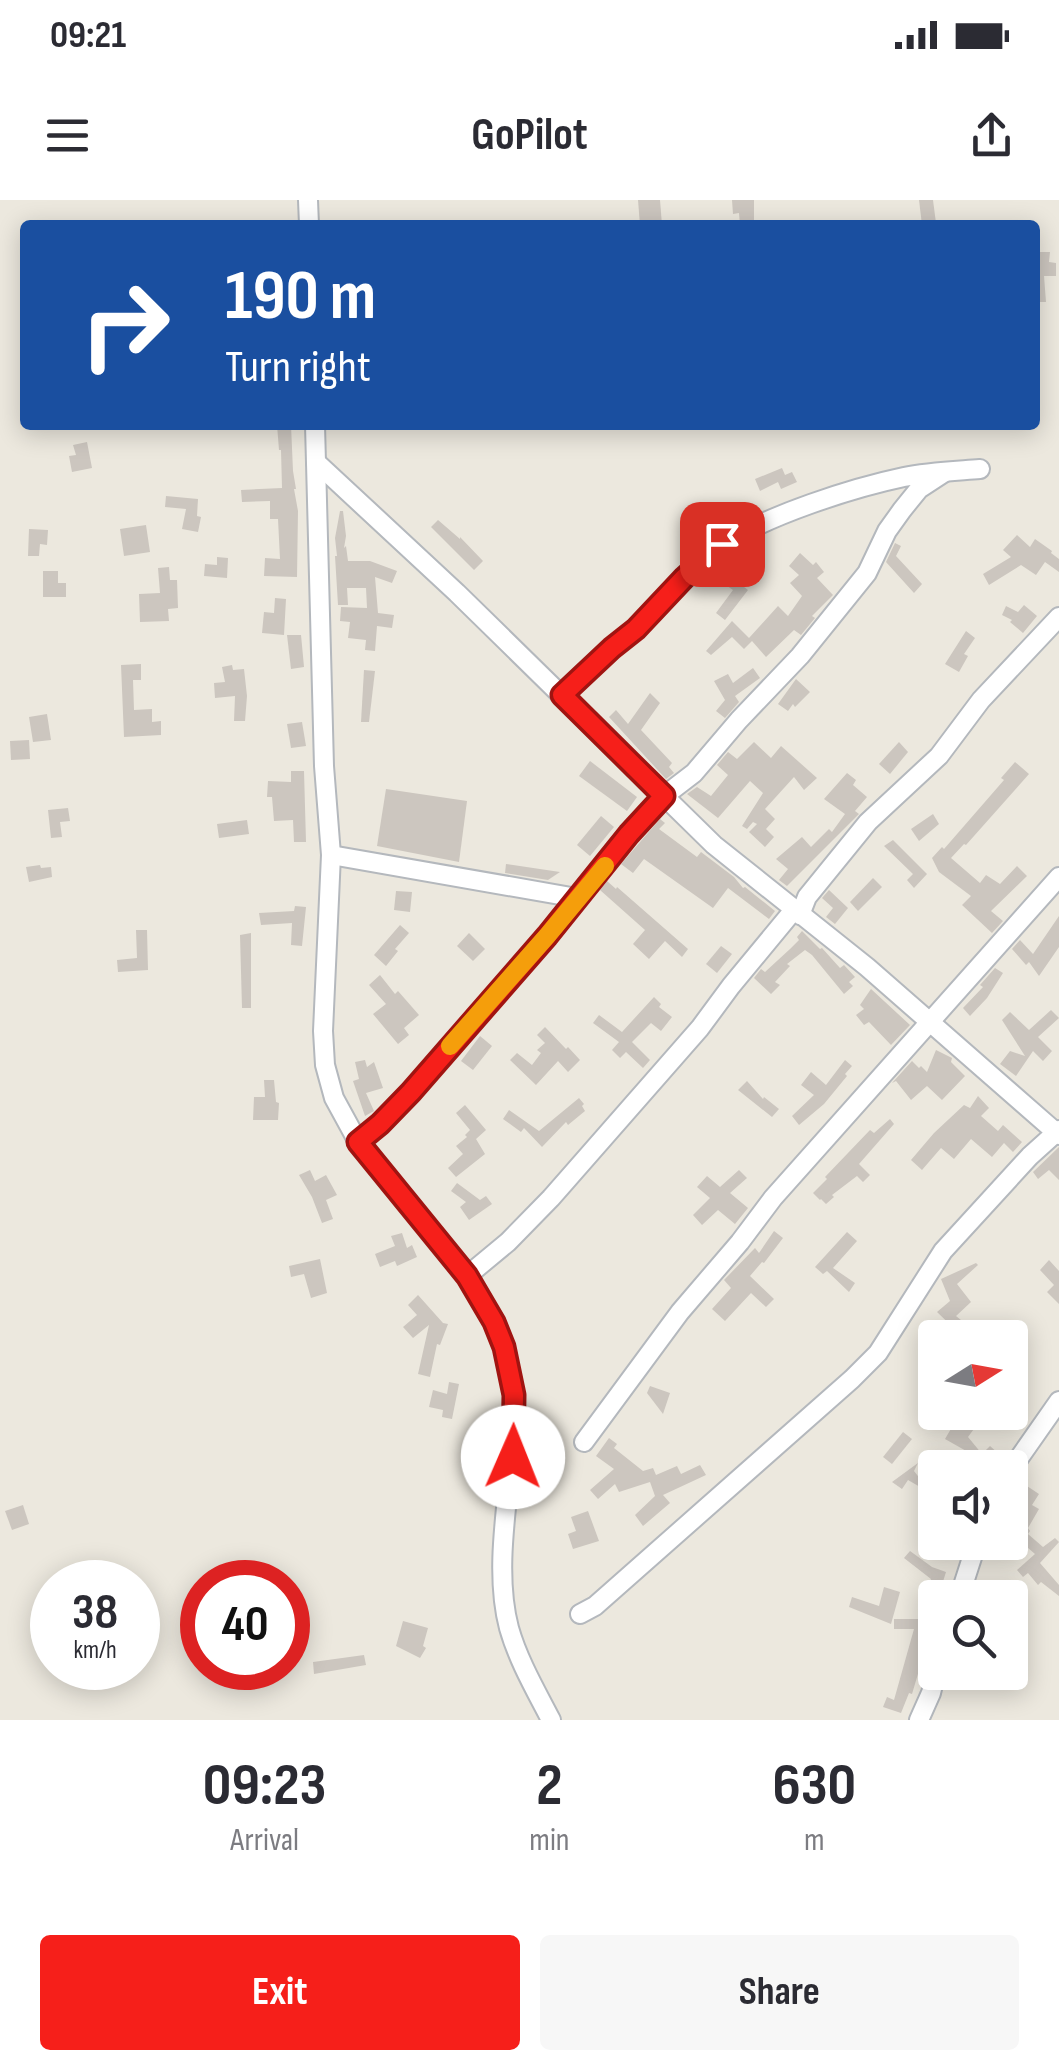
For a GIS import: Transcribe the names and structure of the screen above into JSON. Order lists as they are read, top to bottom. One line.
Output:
{"north":"right","page":{"status":"09:21","header":"GoPilot","turn":["190 m","Turn right"],"speed":"38 km/h","limit":"40","eta":["09:23","Arrival","2","min","630","m"],"buttons":["Exit","Share"]}}
